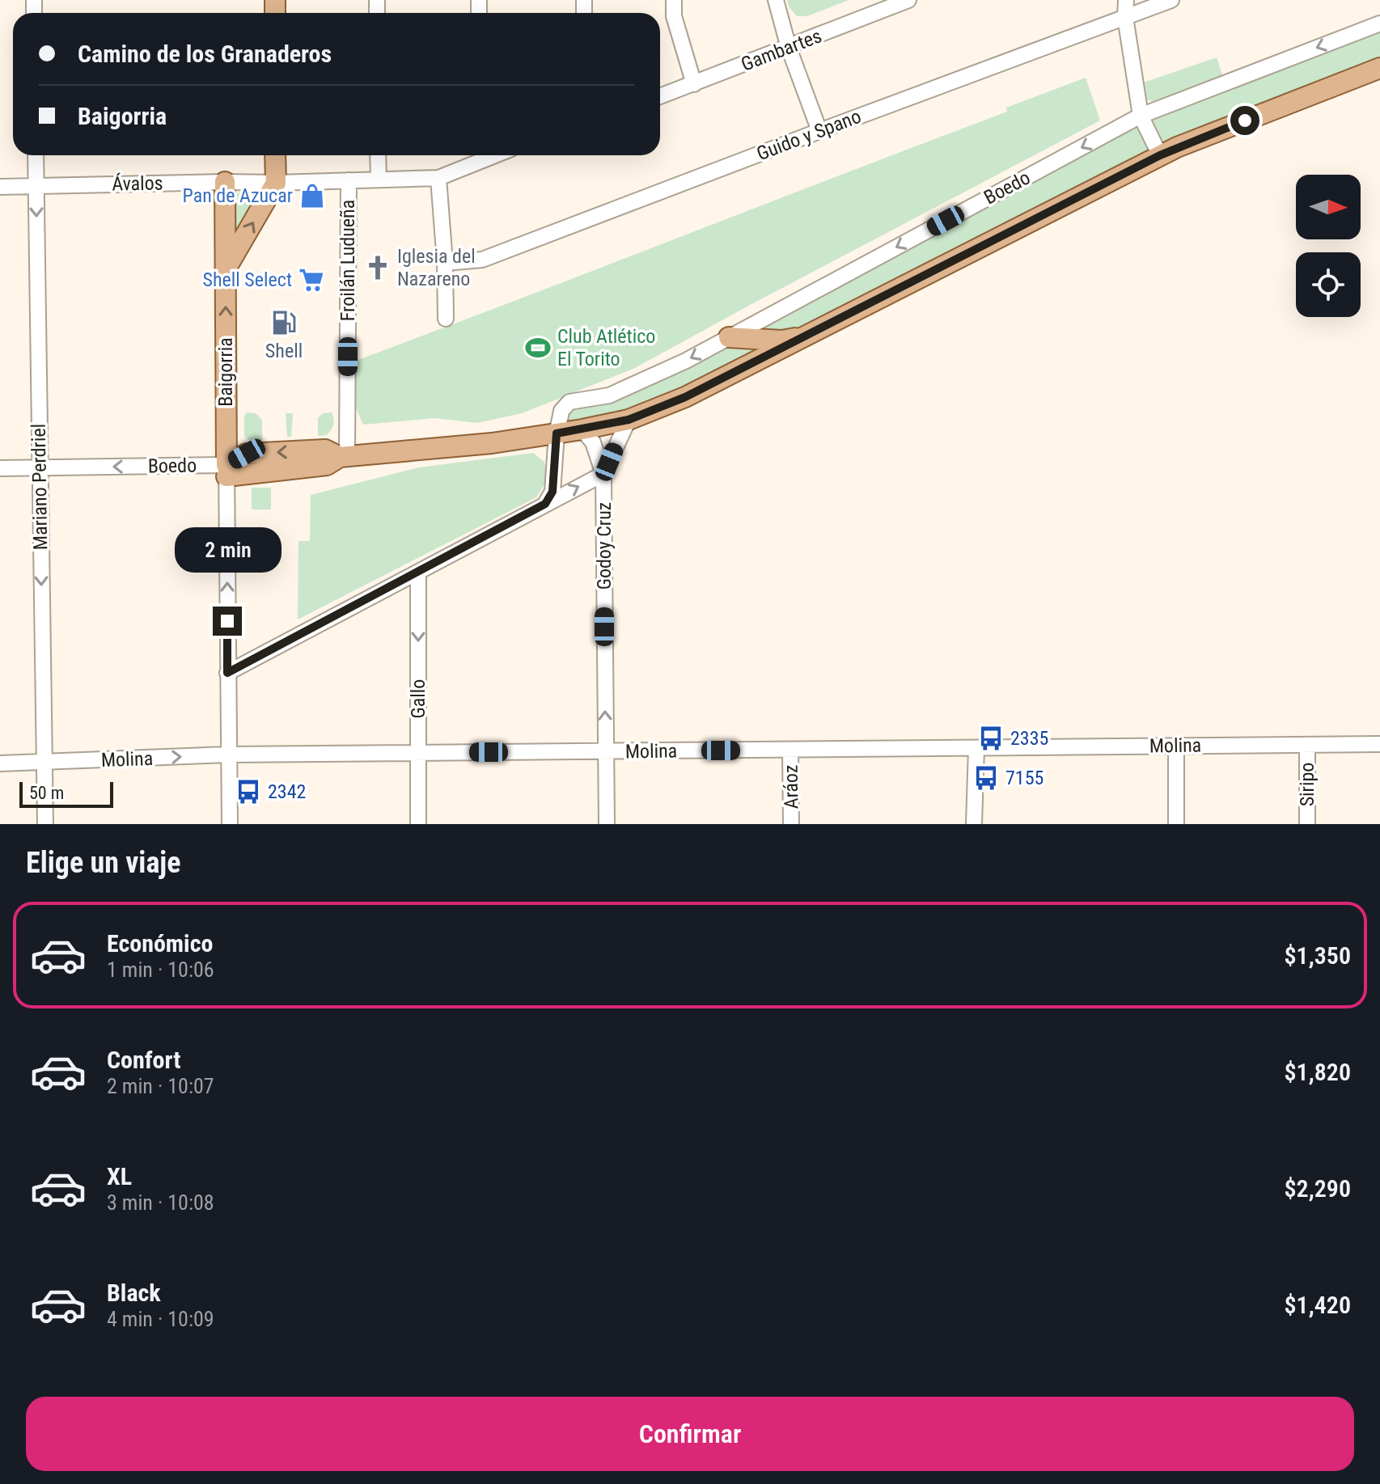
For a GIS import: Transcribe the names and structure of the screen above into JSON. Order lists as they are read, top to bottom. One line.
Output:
{"streets":{"main road":["Boedo","Baigorria"],"street":["Gambartes","Guido y Spano","Ávalos","Froilán Ludueña","Mariano Perdriel","Godoy Cruz","Gallo","Molina","Siripo","Aráoz"]},"crossings":[["Ávalos","Baigorria"],["Ávalos","Mariano Perdriel"],["Boedo","Froilán Ludueña"],["Boedo","Baigorria"],["Boedo","Mariano Perdriel"],["Boedo","Godoy Cruz"],["Baigorria","Molina"],["Mariano Perdriel","Molina"],["Godoy Cruz","Molina"],["Gallo","Molina"],["Molina","Siripo"],["Molina","Aráoz"]],"one_way":["Boedo","Baigorria","Mariano Perdriel","Godoy Cruz","Gallo"],"places":{"shop":["Pan de Azucar"],"church":["Iglesia del Nazareno"],"supermarket":["Shell Select"],"fuel station":["Shell"],"sports":["Club Atlético El Torito"],"bus stop":["2335","7155","2342"]},"scale_bar":"50 m","north":"right","page":{"banner":["Camino de los Granaderos","Baigorria"],"bubble":"2 min","scale":"50 m","heading":"Elige un viaje","list":[{"name":"Económico","note":"1 min · 10:06","value":"$1,350"},{"name":"Confort","note":"2 min · 10:07","value":"$1,820"},{"name":"XL","note":"3 min · 10:08","value":"$2,290"},{"name":"Black","note":"4 min · 10:09","value":"$1,420"}],"buttons":"Confirmar"}}
